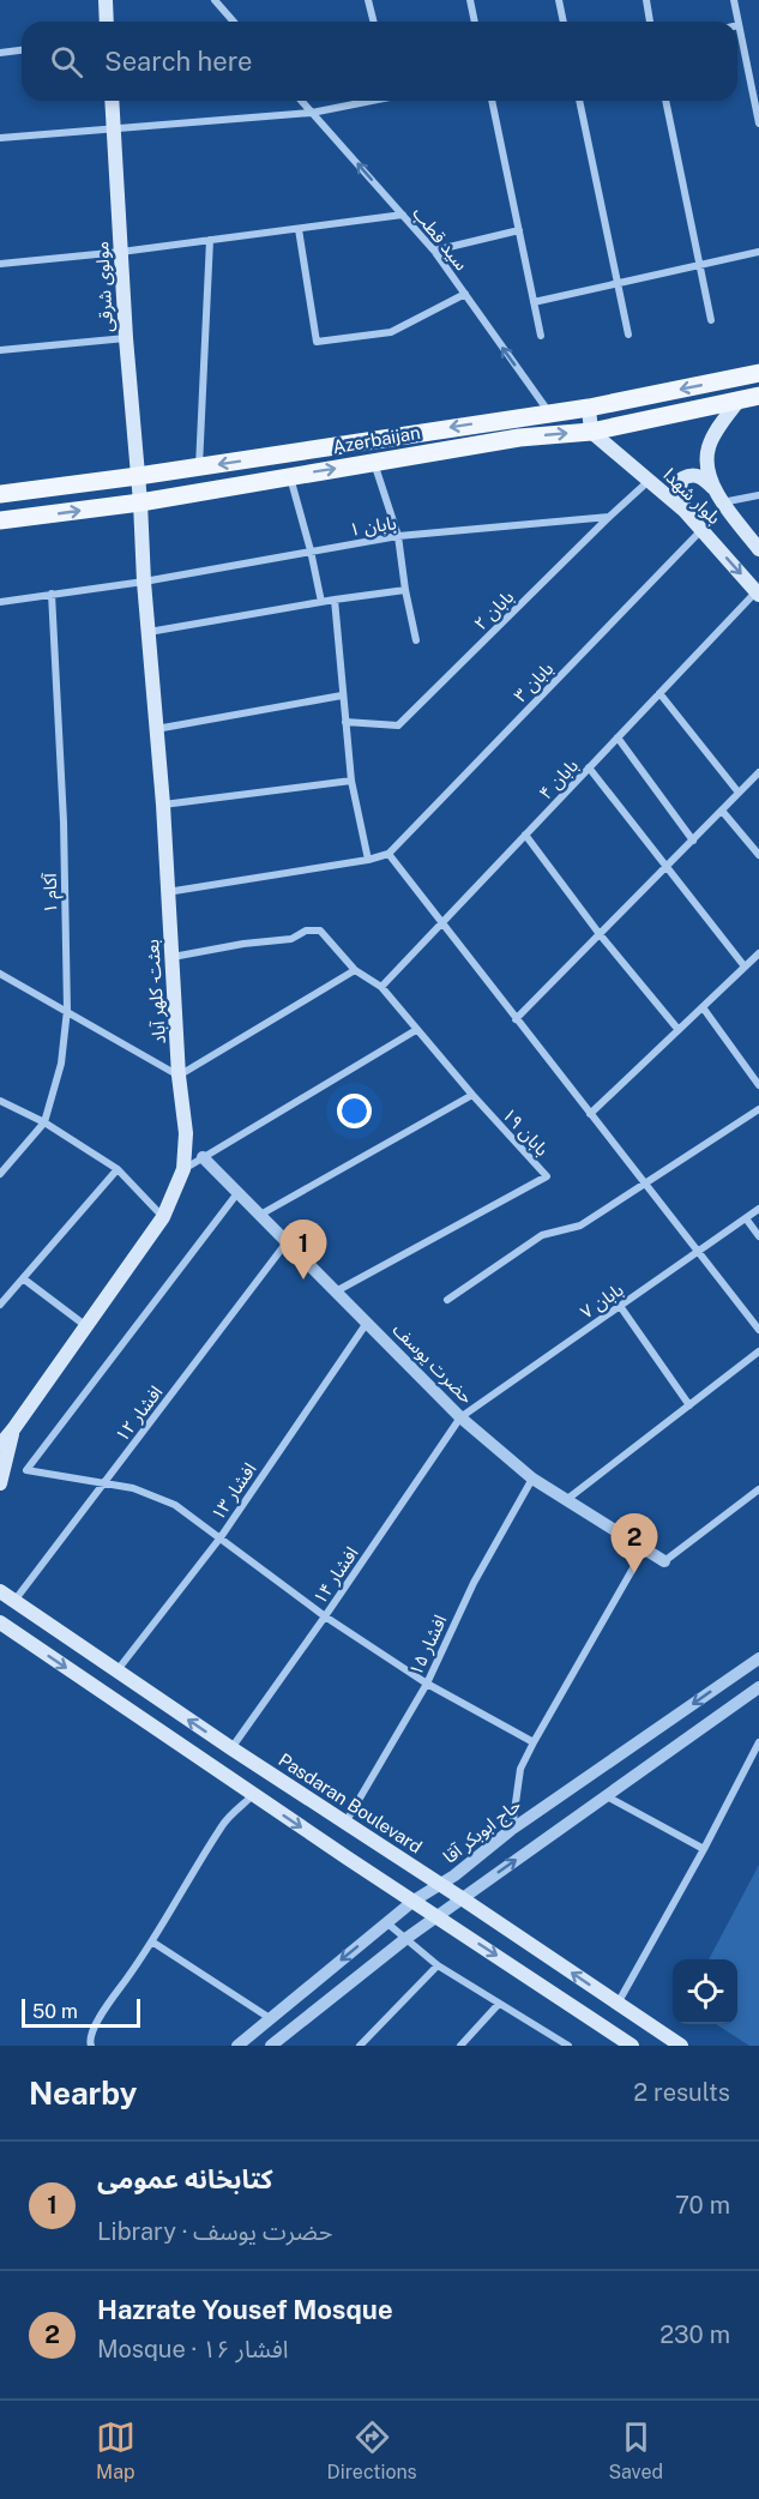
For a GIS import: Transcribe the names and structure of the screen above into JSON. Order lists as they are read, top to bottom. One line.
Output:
{"streets":{"main road":["مولوی شرقی","Azerbaijan","بلوار شهدا","بعثت- کلهر آباد","Pasdaran Boulevard"],"street":["سید قطب","بابان ۱","بابان ۲","بابان ۳","بابان ۴","آکام ۱","بابان ۱۹","بابان ۷","حضرت یوسف","افشار ۱۲","افشار ۱۳","افشار ۱۴","افشار ۱۵","حاج ابوبکر آقا"]},"crossings":[["سید قطب","Azerbaijan"],["مولوی شرقی","Azerbaijan"],["مولوی شرقی","بعثت- کلهر آباد"],["Azerbaijan","بلوار شهدا"],["Azerbaijan","بعثت- کلهر آباد"],["بلوار شهدا","بابان ۲"],["بلوار شهدا","بابان ۳"],["بلوار شهدا","بابان ۴"],["بابان ۱","بابان ۲"],["بابان ۱","آکام ۱"],["بابان ۱","بعثت- کلهر آباد"],["بابان ۴","بابان ۱۹"],["بعثت- کلهر آباد","بابان ۱۹"],["بابان ۱۹","حضرت یوسف"],["بابان ۷","حضرت یوسف"],["بابان ۷","افشار ۱۴"],["حضرت یوسف","افشار ۱۲"],["حضرت یوسف","افشار ۱۳"],["حضرت یوسف","افشار ۱۴"],["حضرت یوسف","افشار ۱۵"],["افشار ۱۲","Pasdaran Boulevard"],["افشار ۱۳","Pasdaran Boulevard"],["افشار ۱۴","Pasdaran Boulevard"],["افشار ۱۵","Pasdaran Boulevard"],["Pasdaran Boulevard","حاج ابوبکر آقا"]],"one_way":["سید قطب"],"scale_bar":"50 m","page":{"search":"Search here","pins":["1","2"],"scale":"50 m","heading":["Nearby","2 results"],"list":[{"mark":"1","name":"کتابخانه عمومی","note":"Library · حضرت یوسف","value":"70 m"},{"mark":"2","name":"Hazrate Yousef Mosque","note":"Mosque · افشار ۱۶","value":"230 m"}],"nav":["Map","Directions","Saved"]}}
